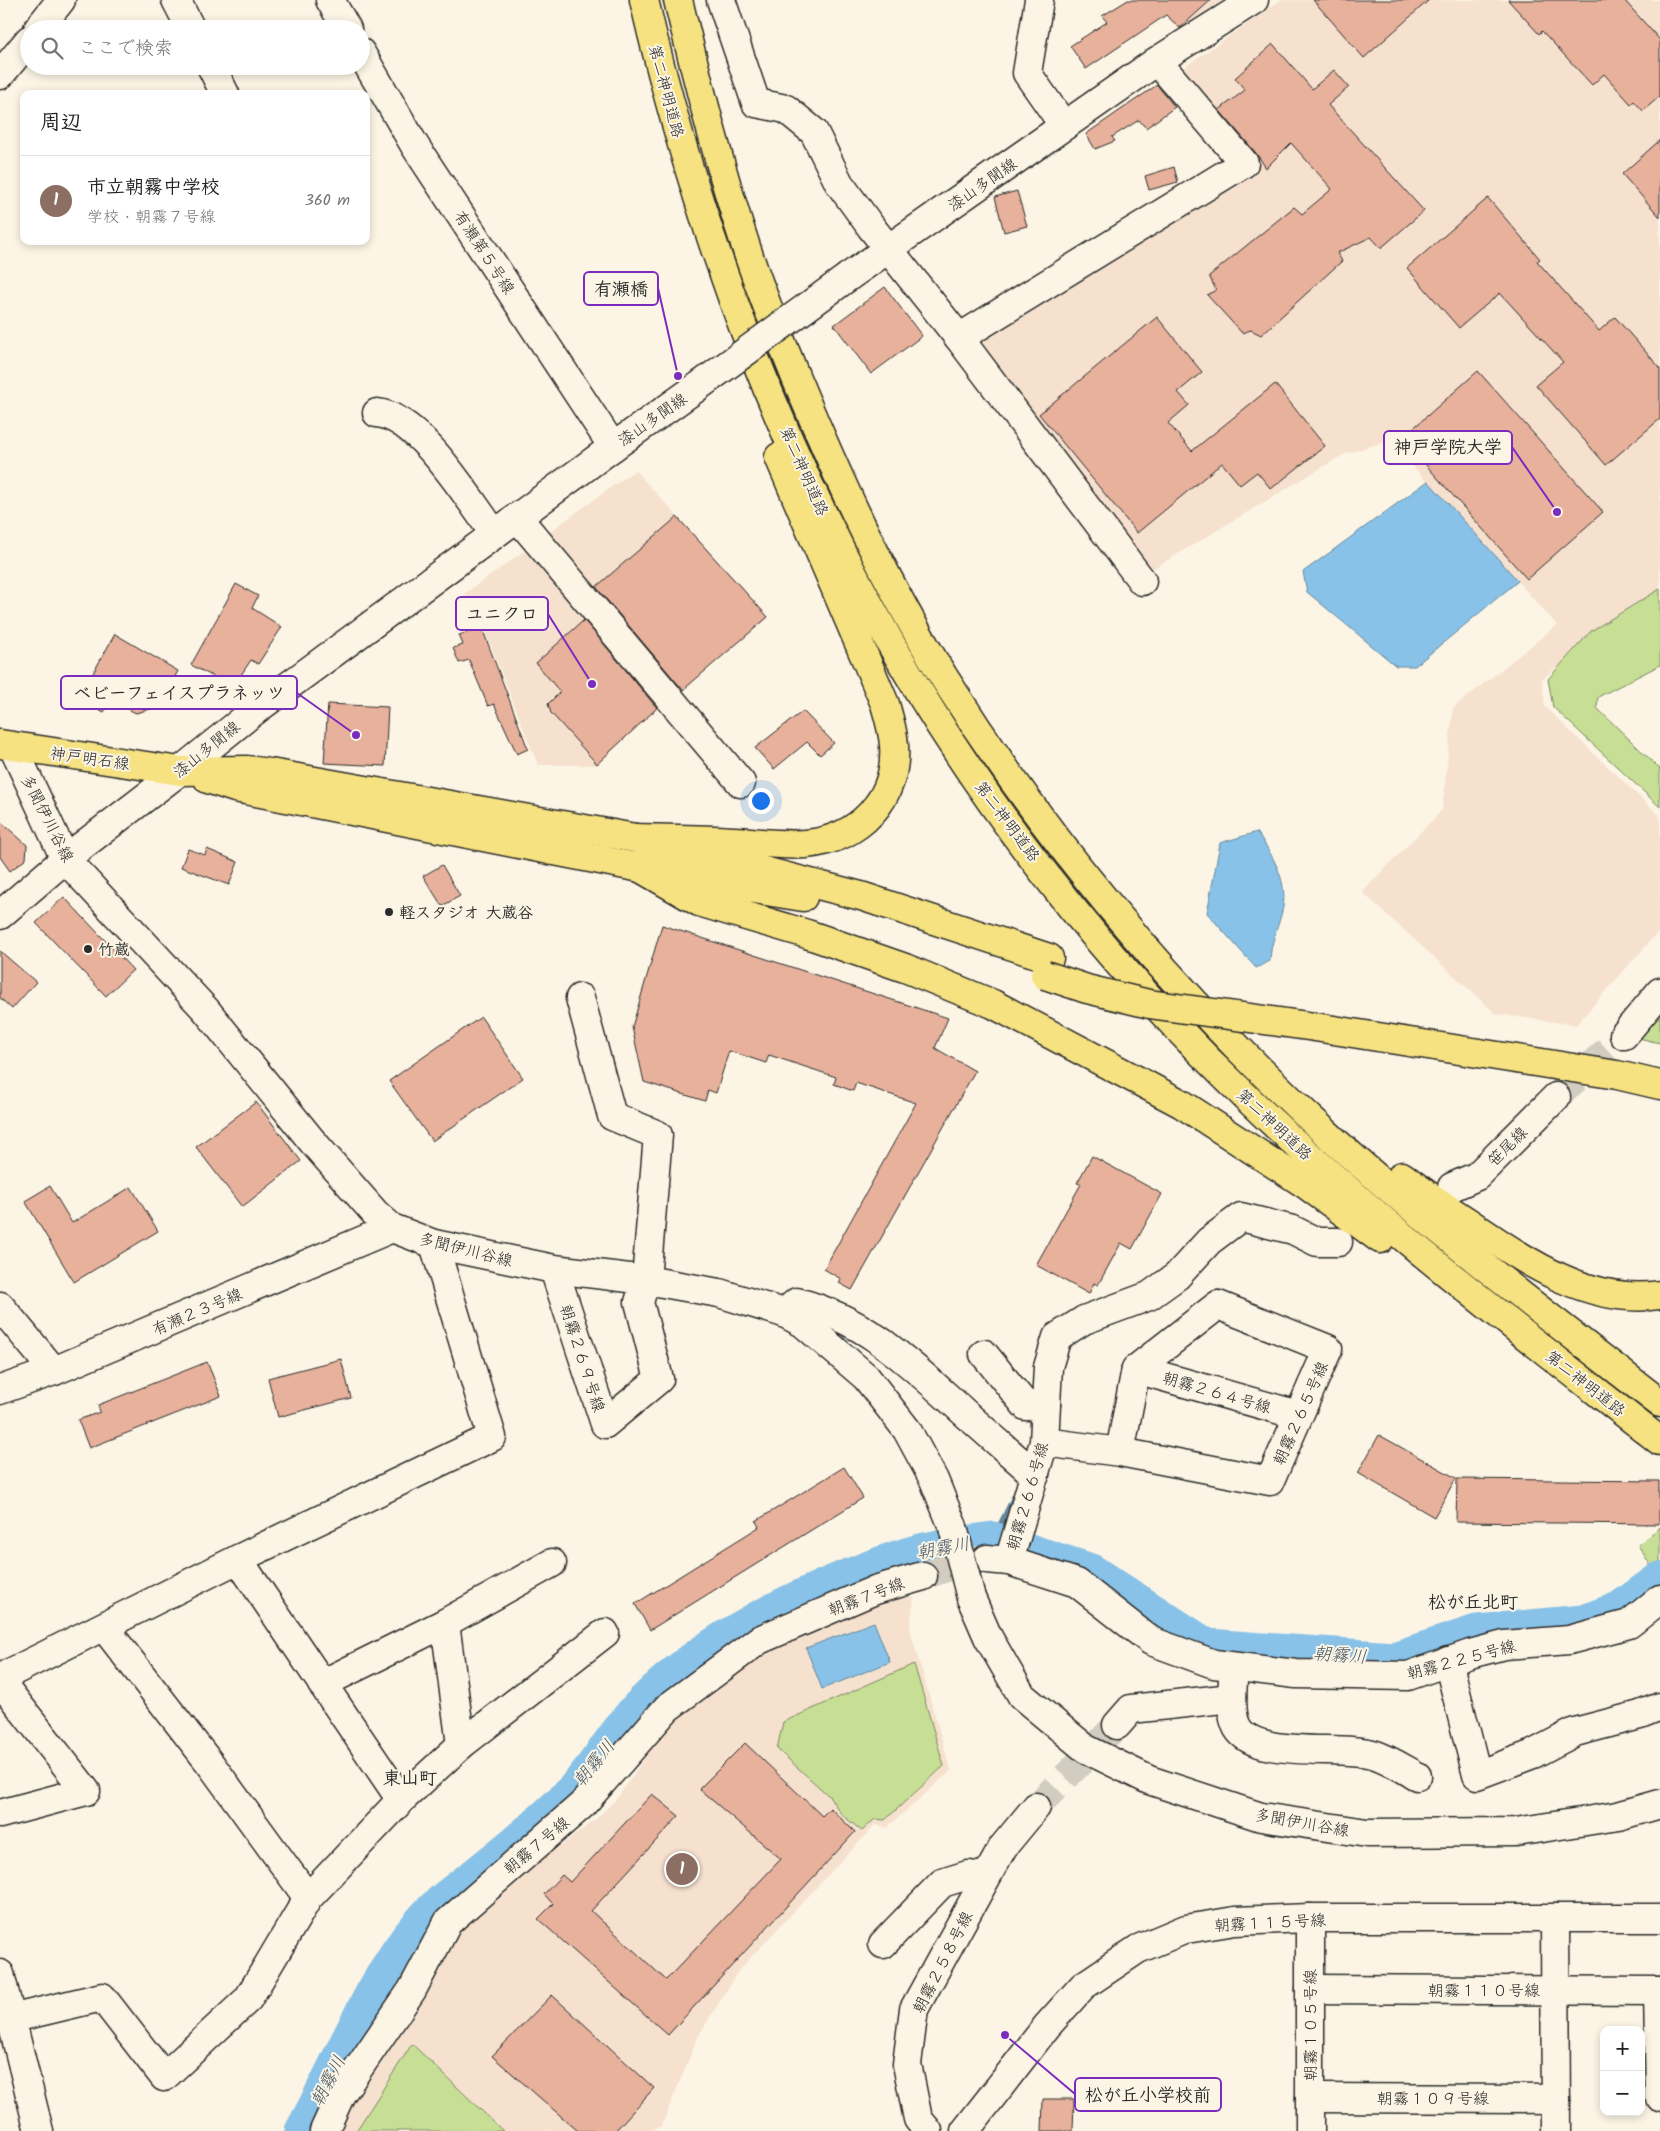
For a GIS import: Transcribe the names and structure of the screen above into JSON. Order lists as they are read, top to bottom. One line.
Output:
{"streets":{"main road":["第二神明道路","神戸明石線"],"street":["漆山多聞線","有瀬第５号線","多聞伊川谷線","笹尾線","有瀬２３号線","朝霧２６９号線","朝霧２６４号線","朝霧２６５号線","朝霧２６６号線","朝霧７号線","朝霧２２５号線","朝霧１１５号線","朝霧２５８号線","朝霧１１０号線","朝霧１０５号線","朝霧１０９号線"]},"crossings":[["漆山多聞線","有瀬第５号線"],["漆山多聞線","神戸明石線"],["漆山多聞線","多聞伊川谷線"],["神戸明石線","多聞伊川谷線"],["多聞伊川谷線","有瀬２３号線"],["多聞伊川谷線","朝霧２６９号線"],["朝霧２６４号線","朝霧２６５号線"],["朝霧２６５号線","朝霧２６６号線"],["朝霧２６６号線","朝霧２２５号線"],["朝霧１１５号線","朝霧１０５号線"],["朝霧１１０号線","朝霧１０５号線"],["朝霧１０５号線","朝霧１０９号線"]],"districts":["松が丘北町","東山町"],"water":["朝霧川"],"places":["有瀬橋","神戸学院大学","ユニクロ","ベビーフェイスプラネッツ","軽スタジオ 大蔵谷","竹蔵","松が丘小学校前"],"page":{"search":"ここで検索","heading":"周辺","list":[{"mark":"1","name":"市立朝霧中学校","note":"学校 · 朝霧７号線","value":"360 m"}],"pins":"1","map_buttons":["+","−"]}}
